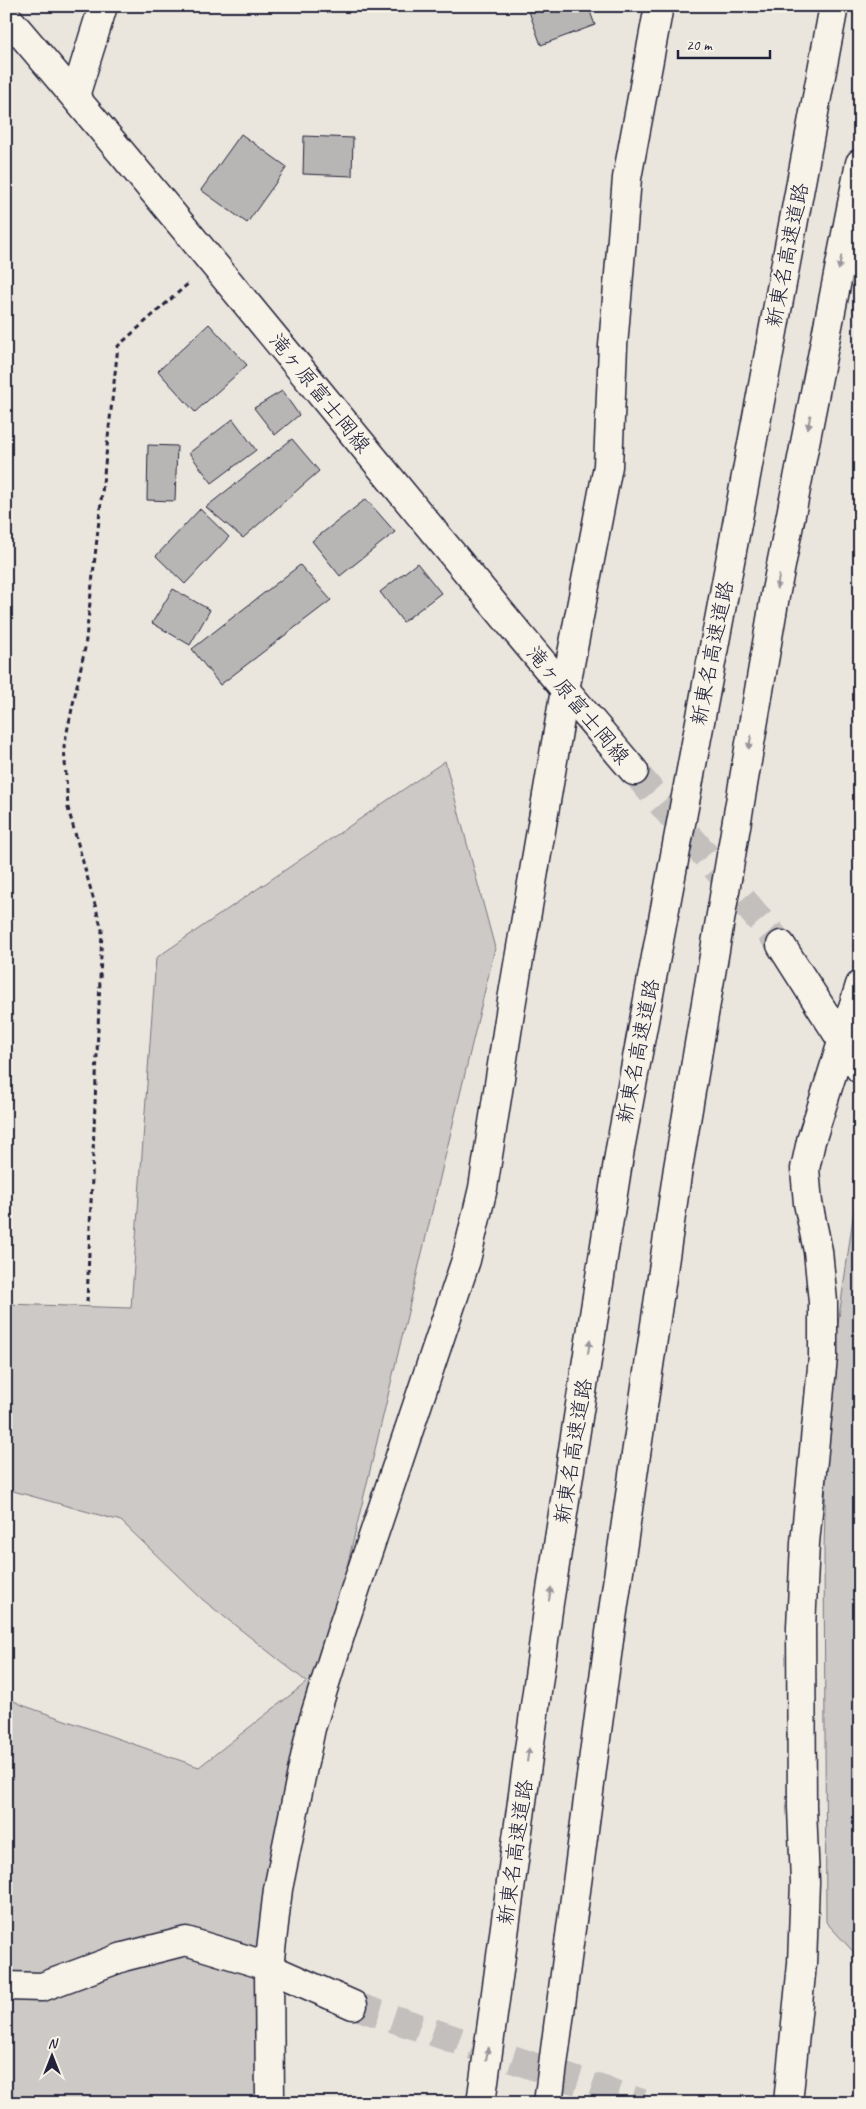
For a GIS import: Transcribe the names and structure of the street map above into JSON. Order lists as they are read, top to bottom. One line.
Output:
{"streets":{"main road":["新東名高速道路","滝ヶ原富士岡線"]},"scale_bar":"20 m","north":"top"}
